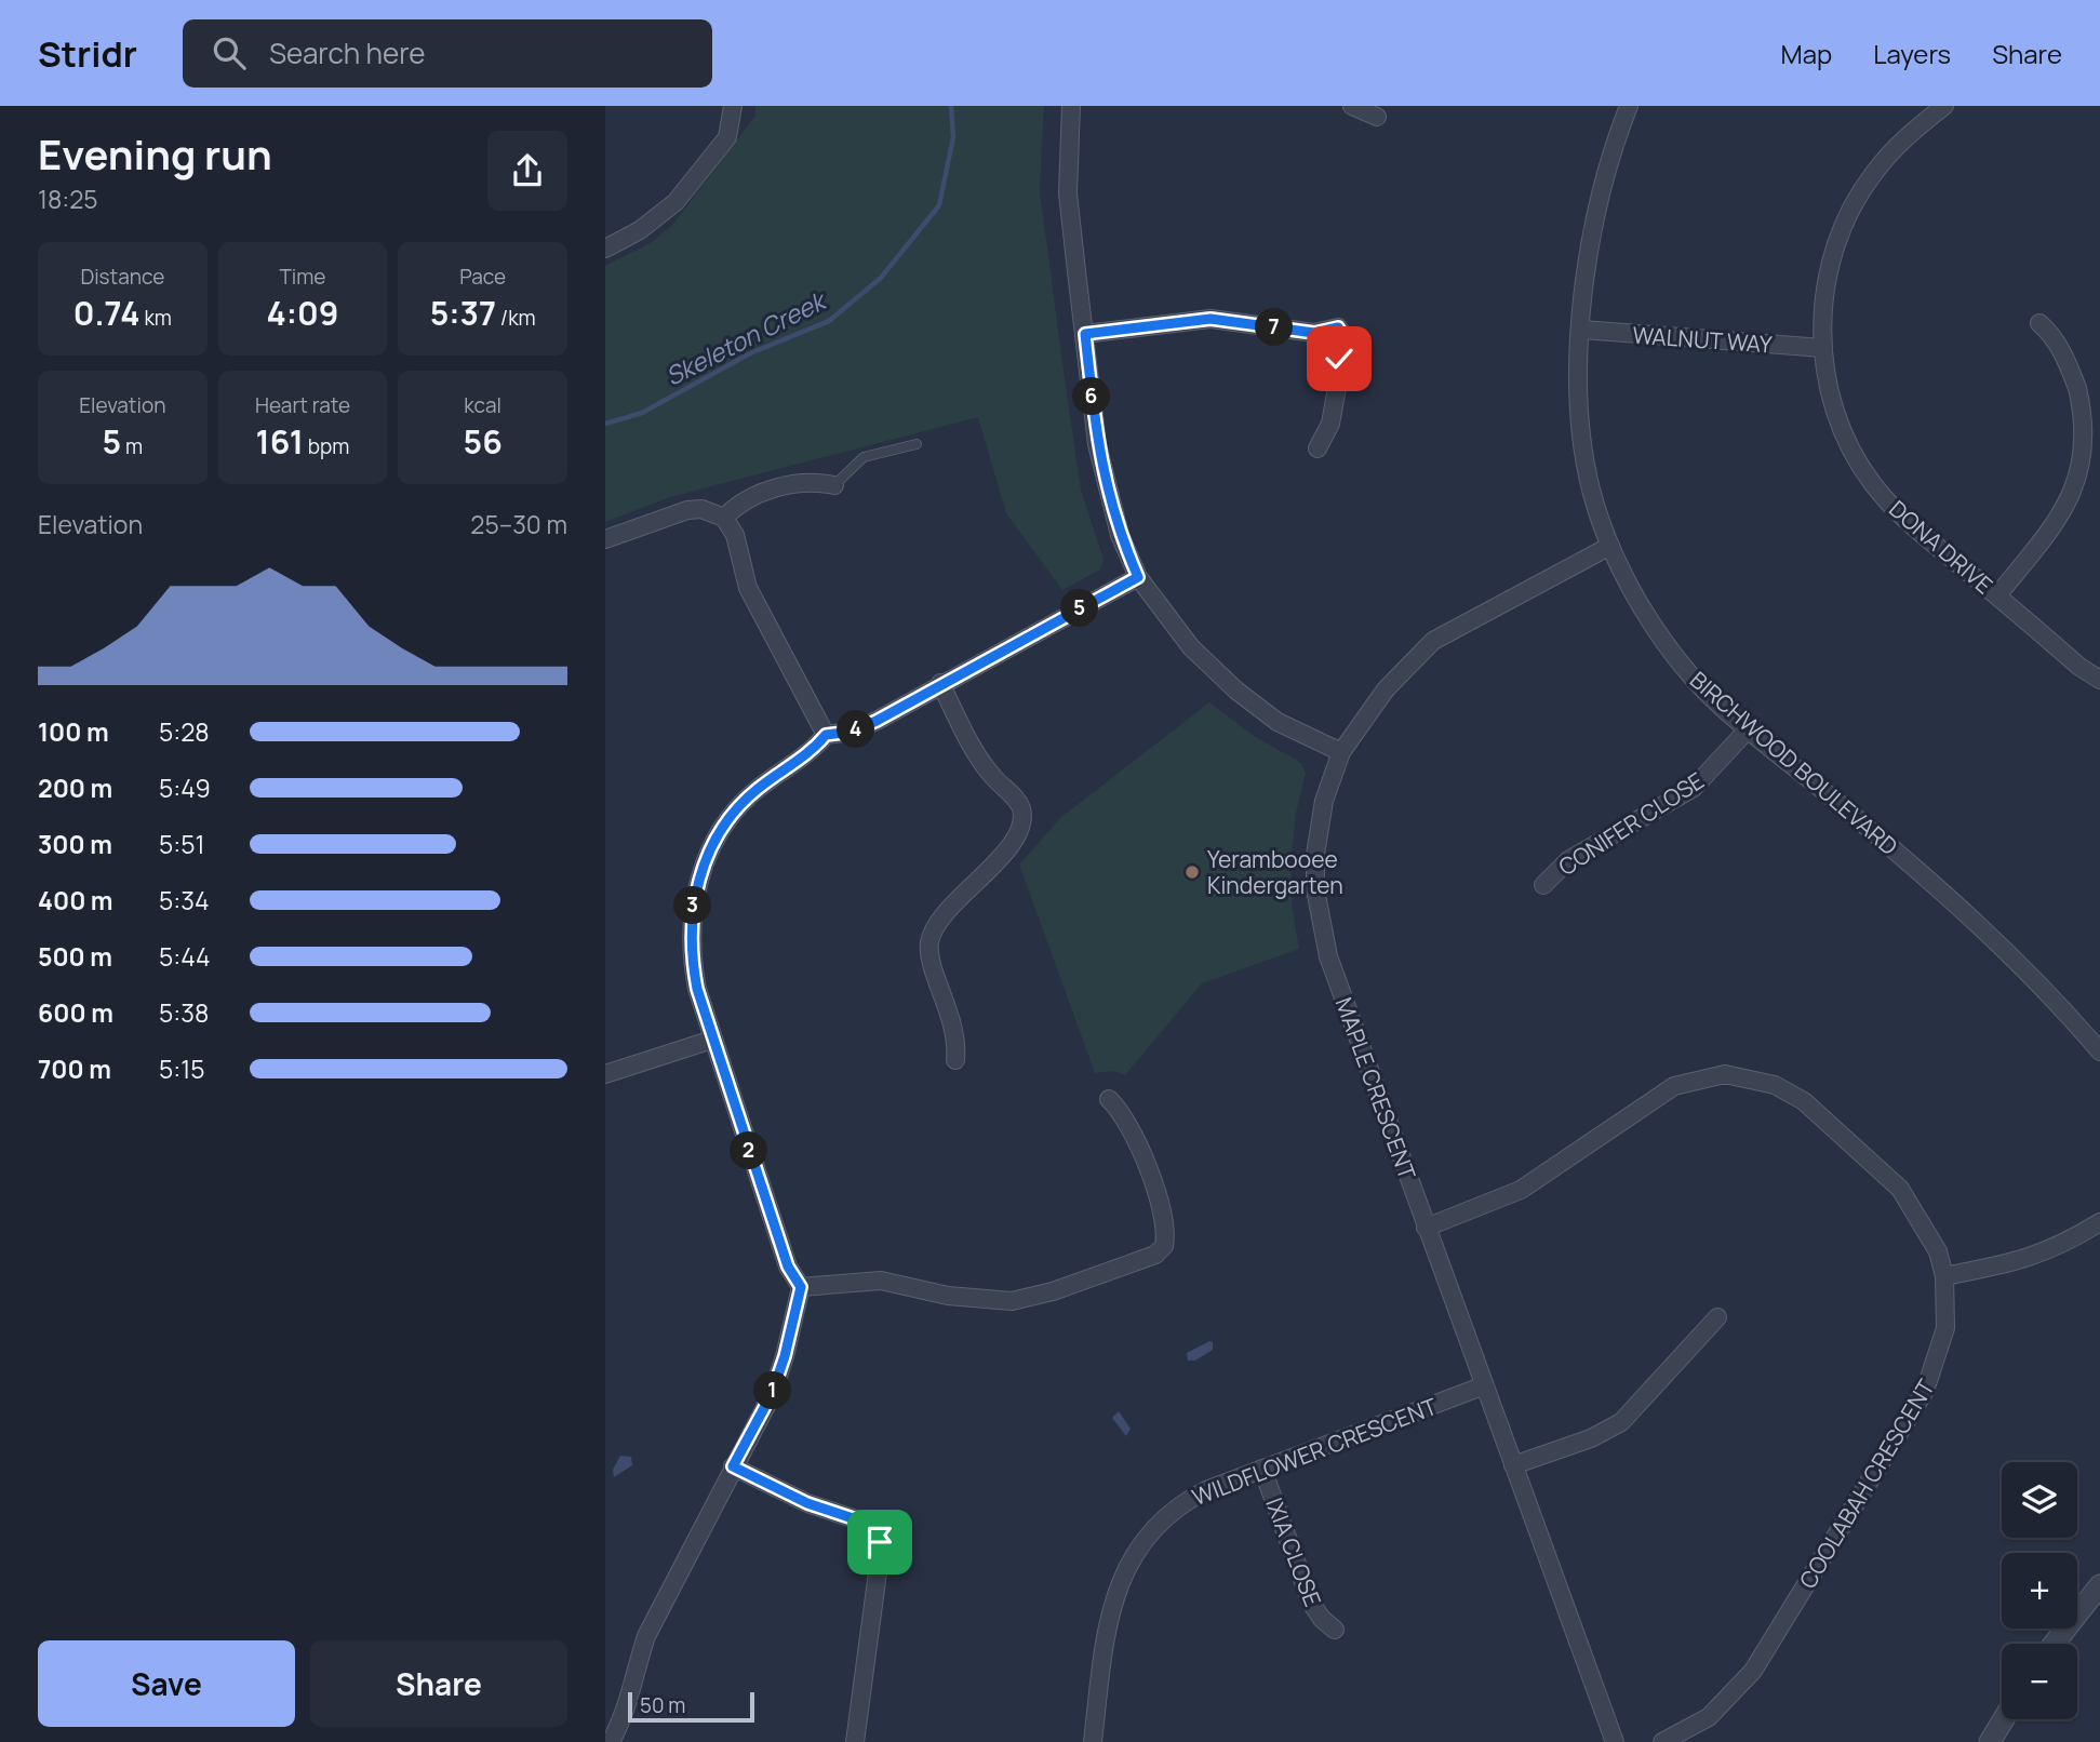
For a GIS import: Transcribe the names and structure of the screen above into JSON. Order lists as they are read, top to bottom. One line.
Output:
{"streets":{"street":["WALNUT WAY","DONA DRIVE","BIRCHWOOD BOULEVARD","CONIFER CLOSE","MAPLE CRESCENT","WILDFLOWER CRESCENT","COOLABAH CRESCENT","IXIA CLOSE"]},"crossings":[["WALNUT WAY","DONA DRIVE"],["WALNUT WAY","BIRCHWOOD BOULEVARD"],["BIRCHWOOD BOULEVARD","CONIFER CLOSE"],["BIRCHWOOD BOULEVARD","MAPLE CRESCENT"],["MAPLE CRESCENT","WILDFLOWER CRESCENT"],["MAPLE CRESCENT","COOLABAH CRESCENT"],["WILDFLOWER CRESCENT","IXIA CLOSE"]],"water":["Skeleton Creek"],"places":["Yerambooee Kindergarten"],"scale_bar":"50 m","page":{"header":"Stridr","search":"Search here","nav":["Map","Layers","Share"],"heading":["Evening run","18:25"],"stats":[["Distance","0.74 km"],["Time","4:09"],["Pace","5:37 /km"],["Elevation","5 m"],["Heart rate","161 bpm"],["kcal","56"]],"pins":["7","6","5","4","3","2","1"],"chart":["Elevation","25–30 m"],"list":[{"name":"100 m","note":"5:28"},{"name":"200 m","note":"5:49"},{"name":"300 m","note":"5:51"},{"name":"400 m","note":"5:34"},{"name":"500 m","note":"5:44"},{"name":"600 m","note":"5:38"},{"name":"700 m","note":"5:15"}],"map_buttons":["+","−"],"buttons":["Save","Share"],"scale":"50 m"}}
